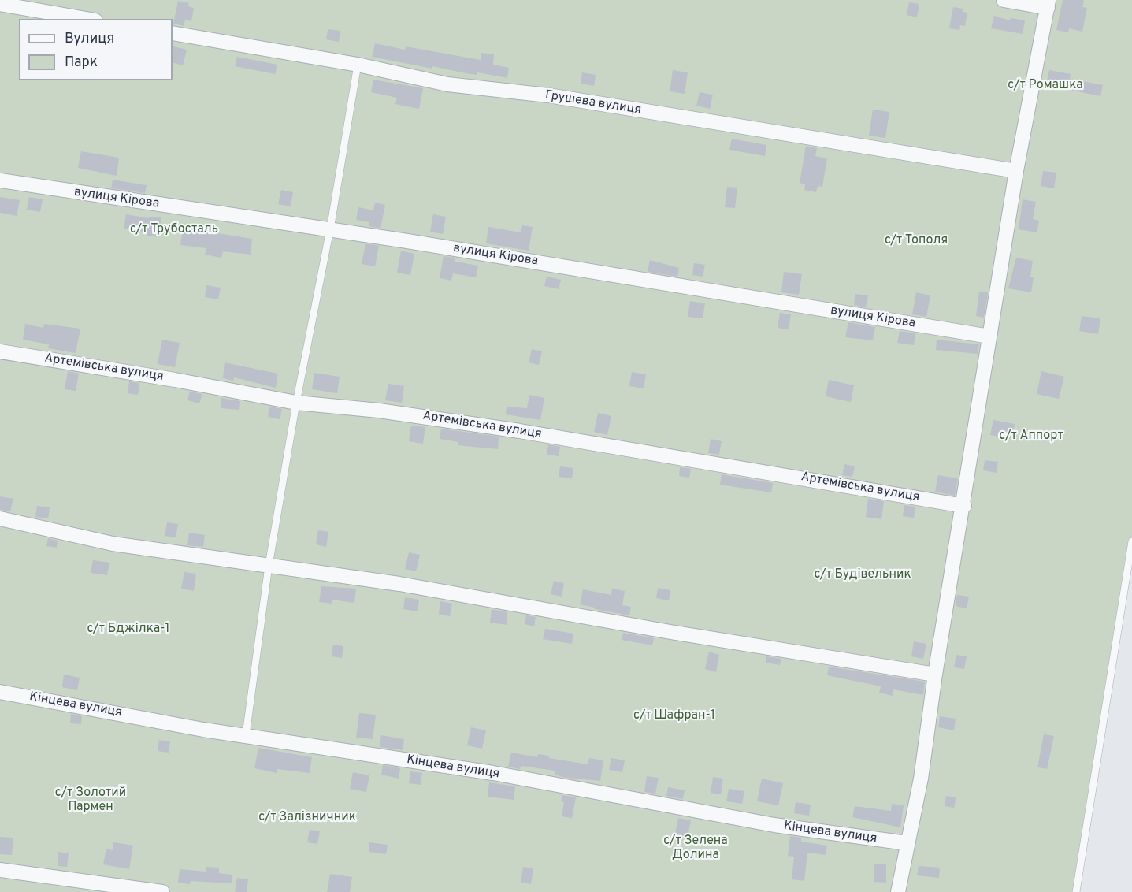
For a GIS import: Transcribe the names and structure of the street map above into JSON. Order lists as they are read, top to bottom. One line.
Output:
{"streets":{"street":["Грушева вулиця","вулиця Кірова","Артемівська вулиця","Кінцева вулиця"]},"parks":["с/т Ромашка","с/т Трубосталь","с/т Тополя","с/т Аппорт","с/т Будівельник","с/т Бджілка-1","с/т Шафран-1","с/т Золотий Пармен","с/т Залізничник","с/т Зелена Долина"],"legend":["Вулиця","Парк"]}
